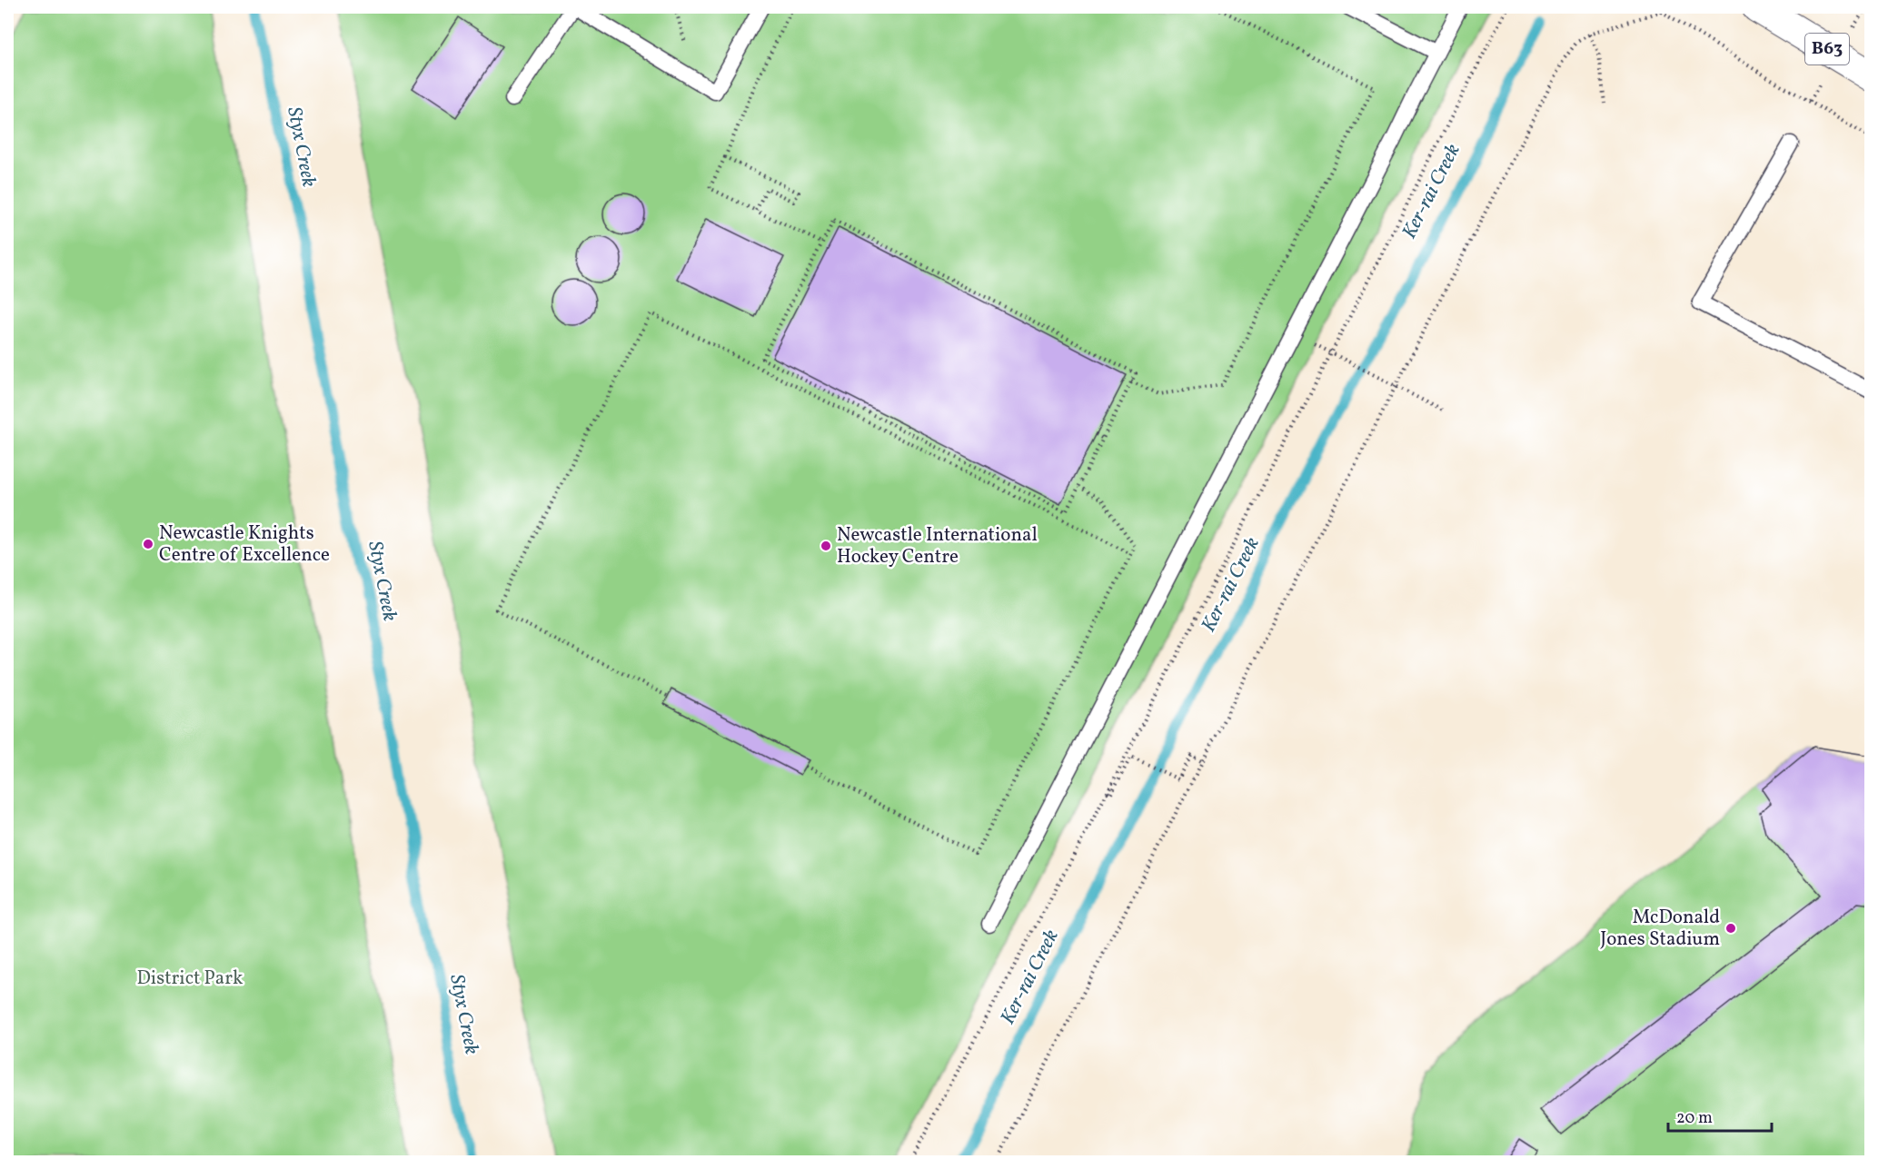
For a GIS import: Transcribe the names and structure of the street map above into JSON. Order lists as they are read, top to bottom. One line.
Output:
{"streets":{"main road":["B63"]},"water":["Styx Creek","Ker-rai Creek"],"parks":["District Park"],"places":["Newcastle Knights Centre of Excellence","Newcastle International Hockey Centre","McDonald Jones Stadium"],"scale_bar":"20 m"}
